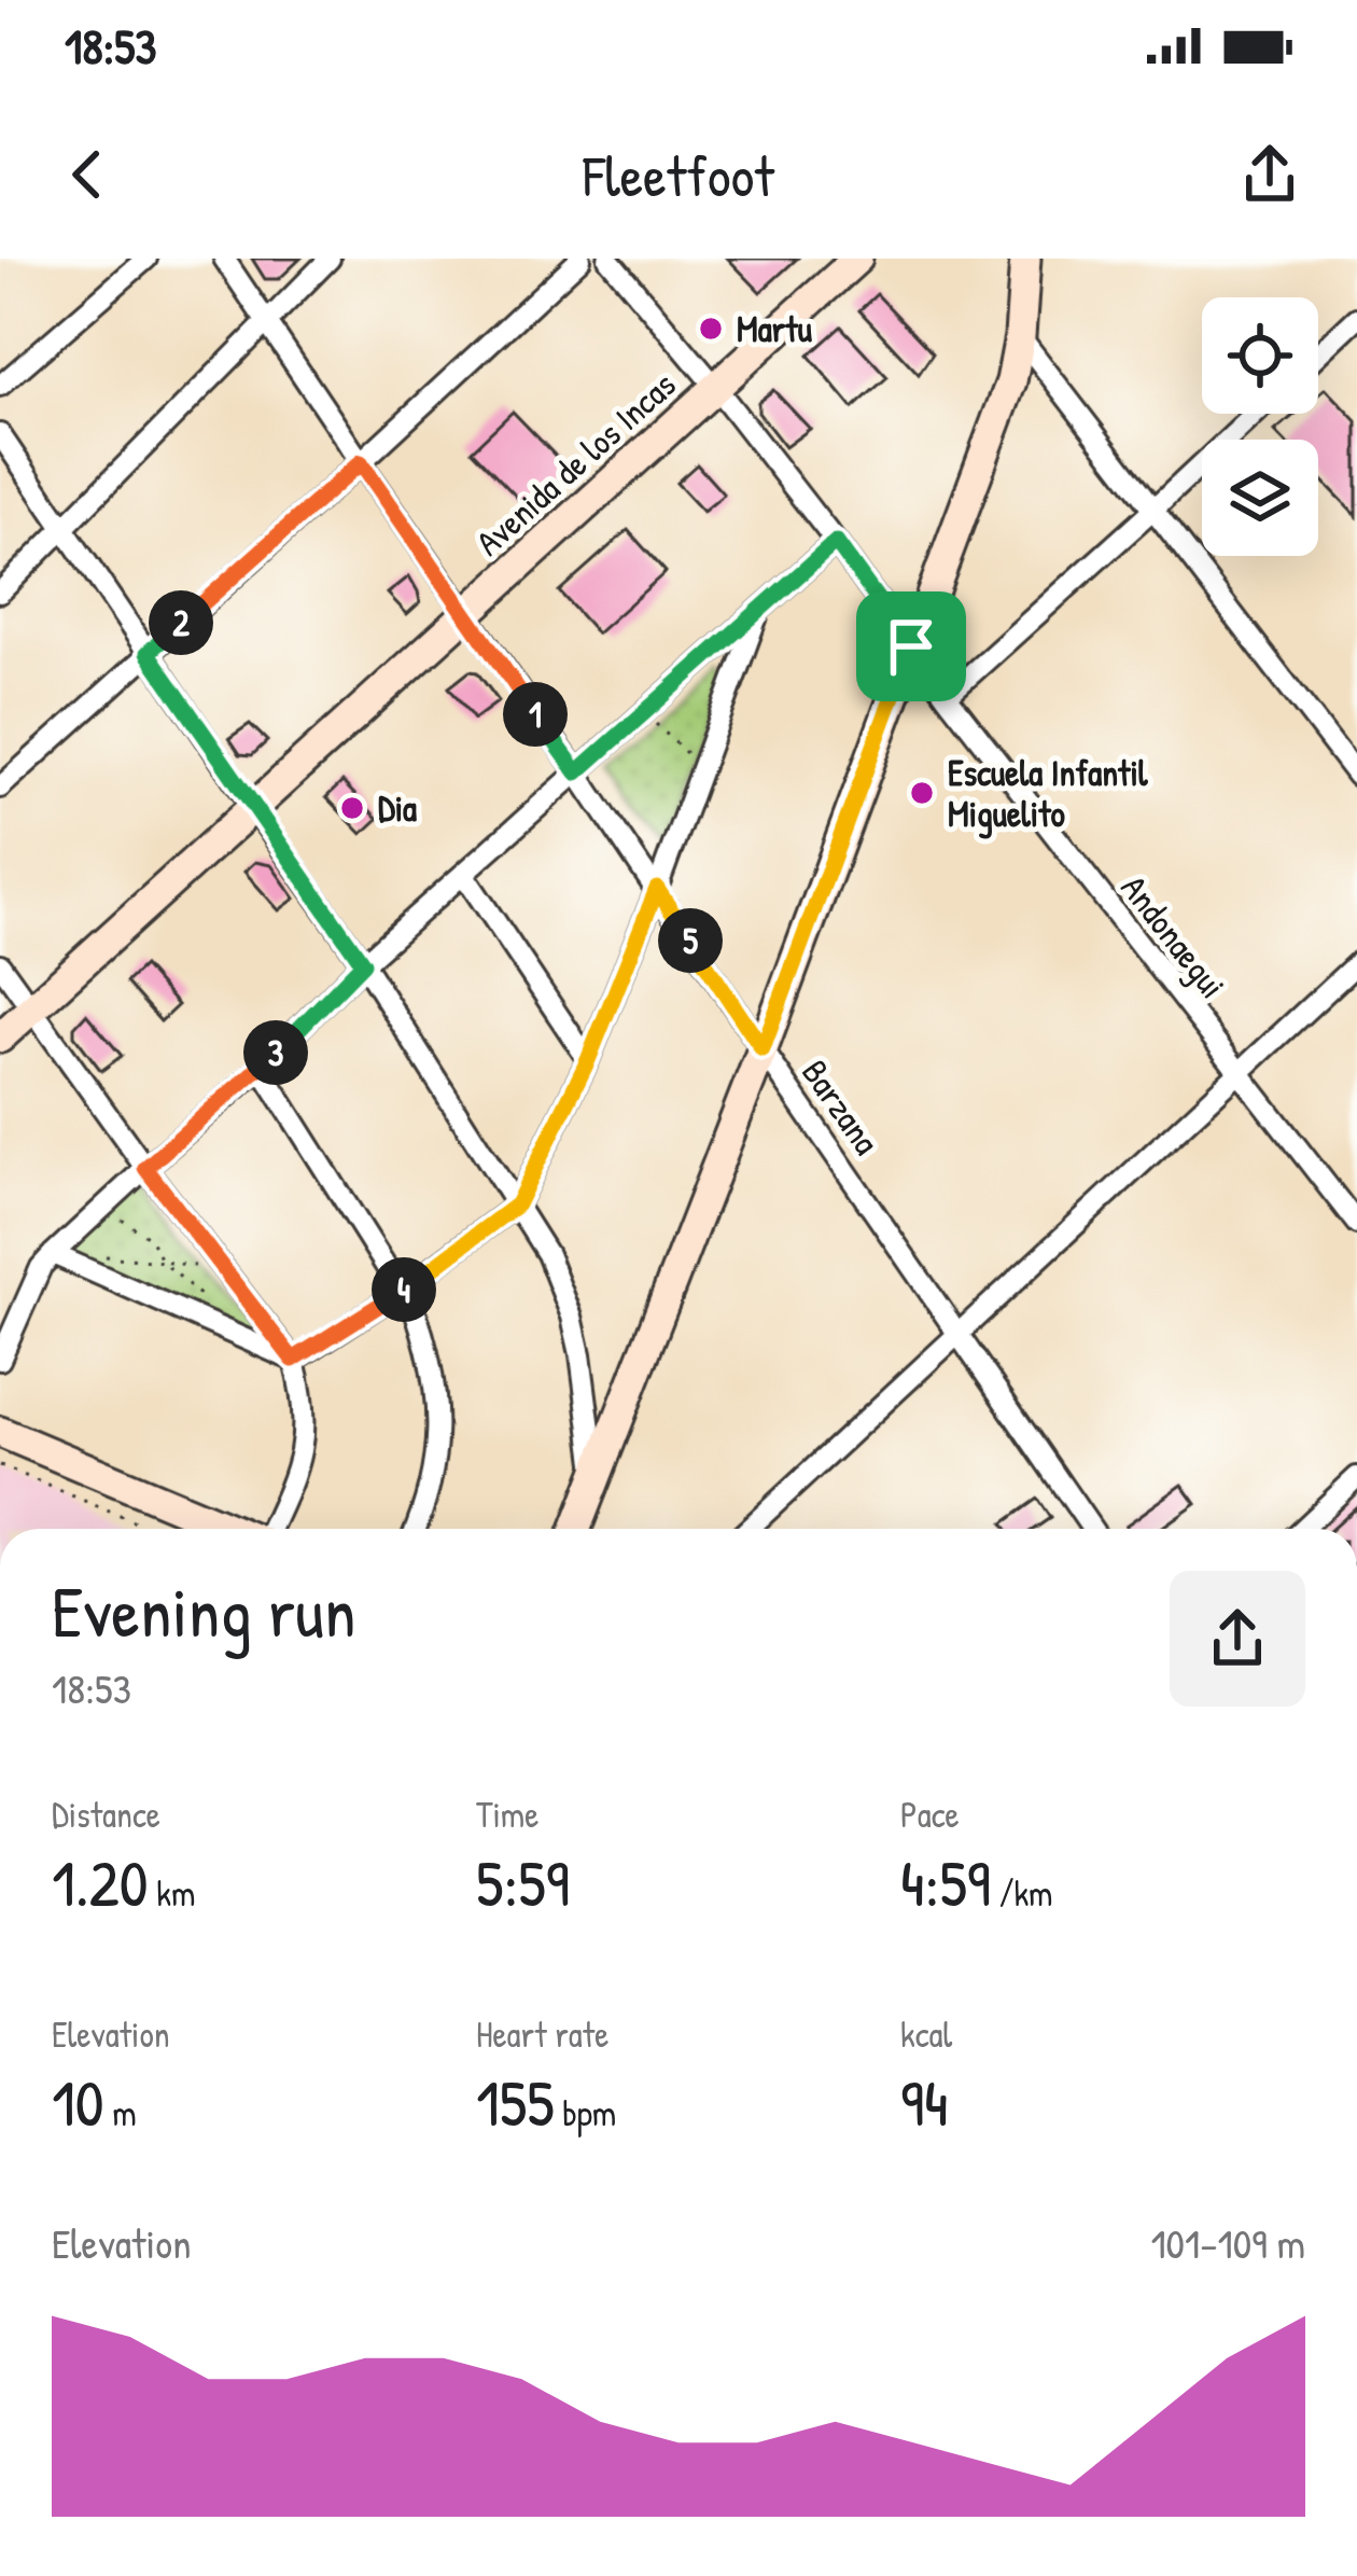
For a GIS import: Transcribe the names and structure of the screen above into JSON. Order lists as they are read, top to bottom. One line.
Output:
{"streets":{"main road":["Avenida de los Incas"],"street":["Andonaegui","Barzana"]},"crossings":[["Avenida de los Incas","Andonaegui"],["Avenida de los Incas","Barzana"]],"places":["Martu","Escuela Infantil Miguelito","Dia"],"page":{"status":"18:53","header":"Fleetfoot","pins":["2","1","5","3","4"],"heading":["Evening run","18:53"],"stats":[["Distance","1.20 km"],["Time","5:59"],["Pace","4:59 /km"],["Elevation","10 m"],["Heart rate","155 bpm"],["kcal","94"]],"chart":["Elevation","101–109 m"]}}
